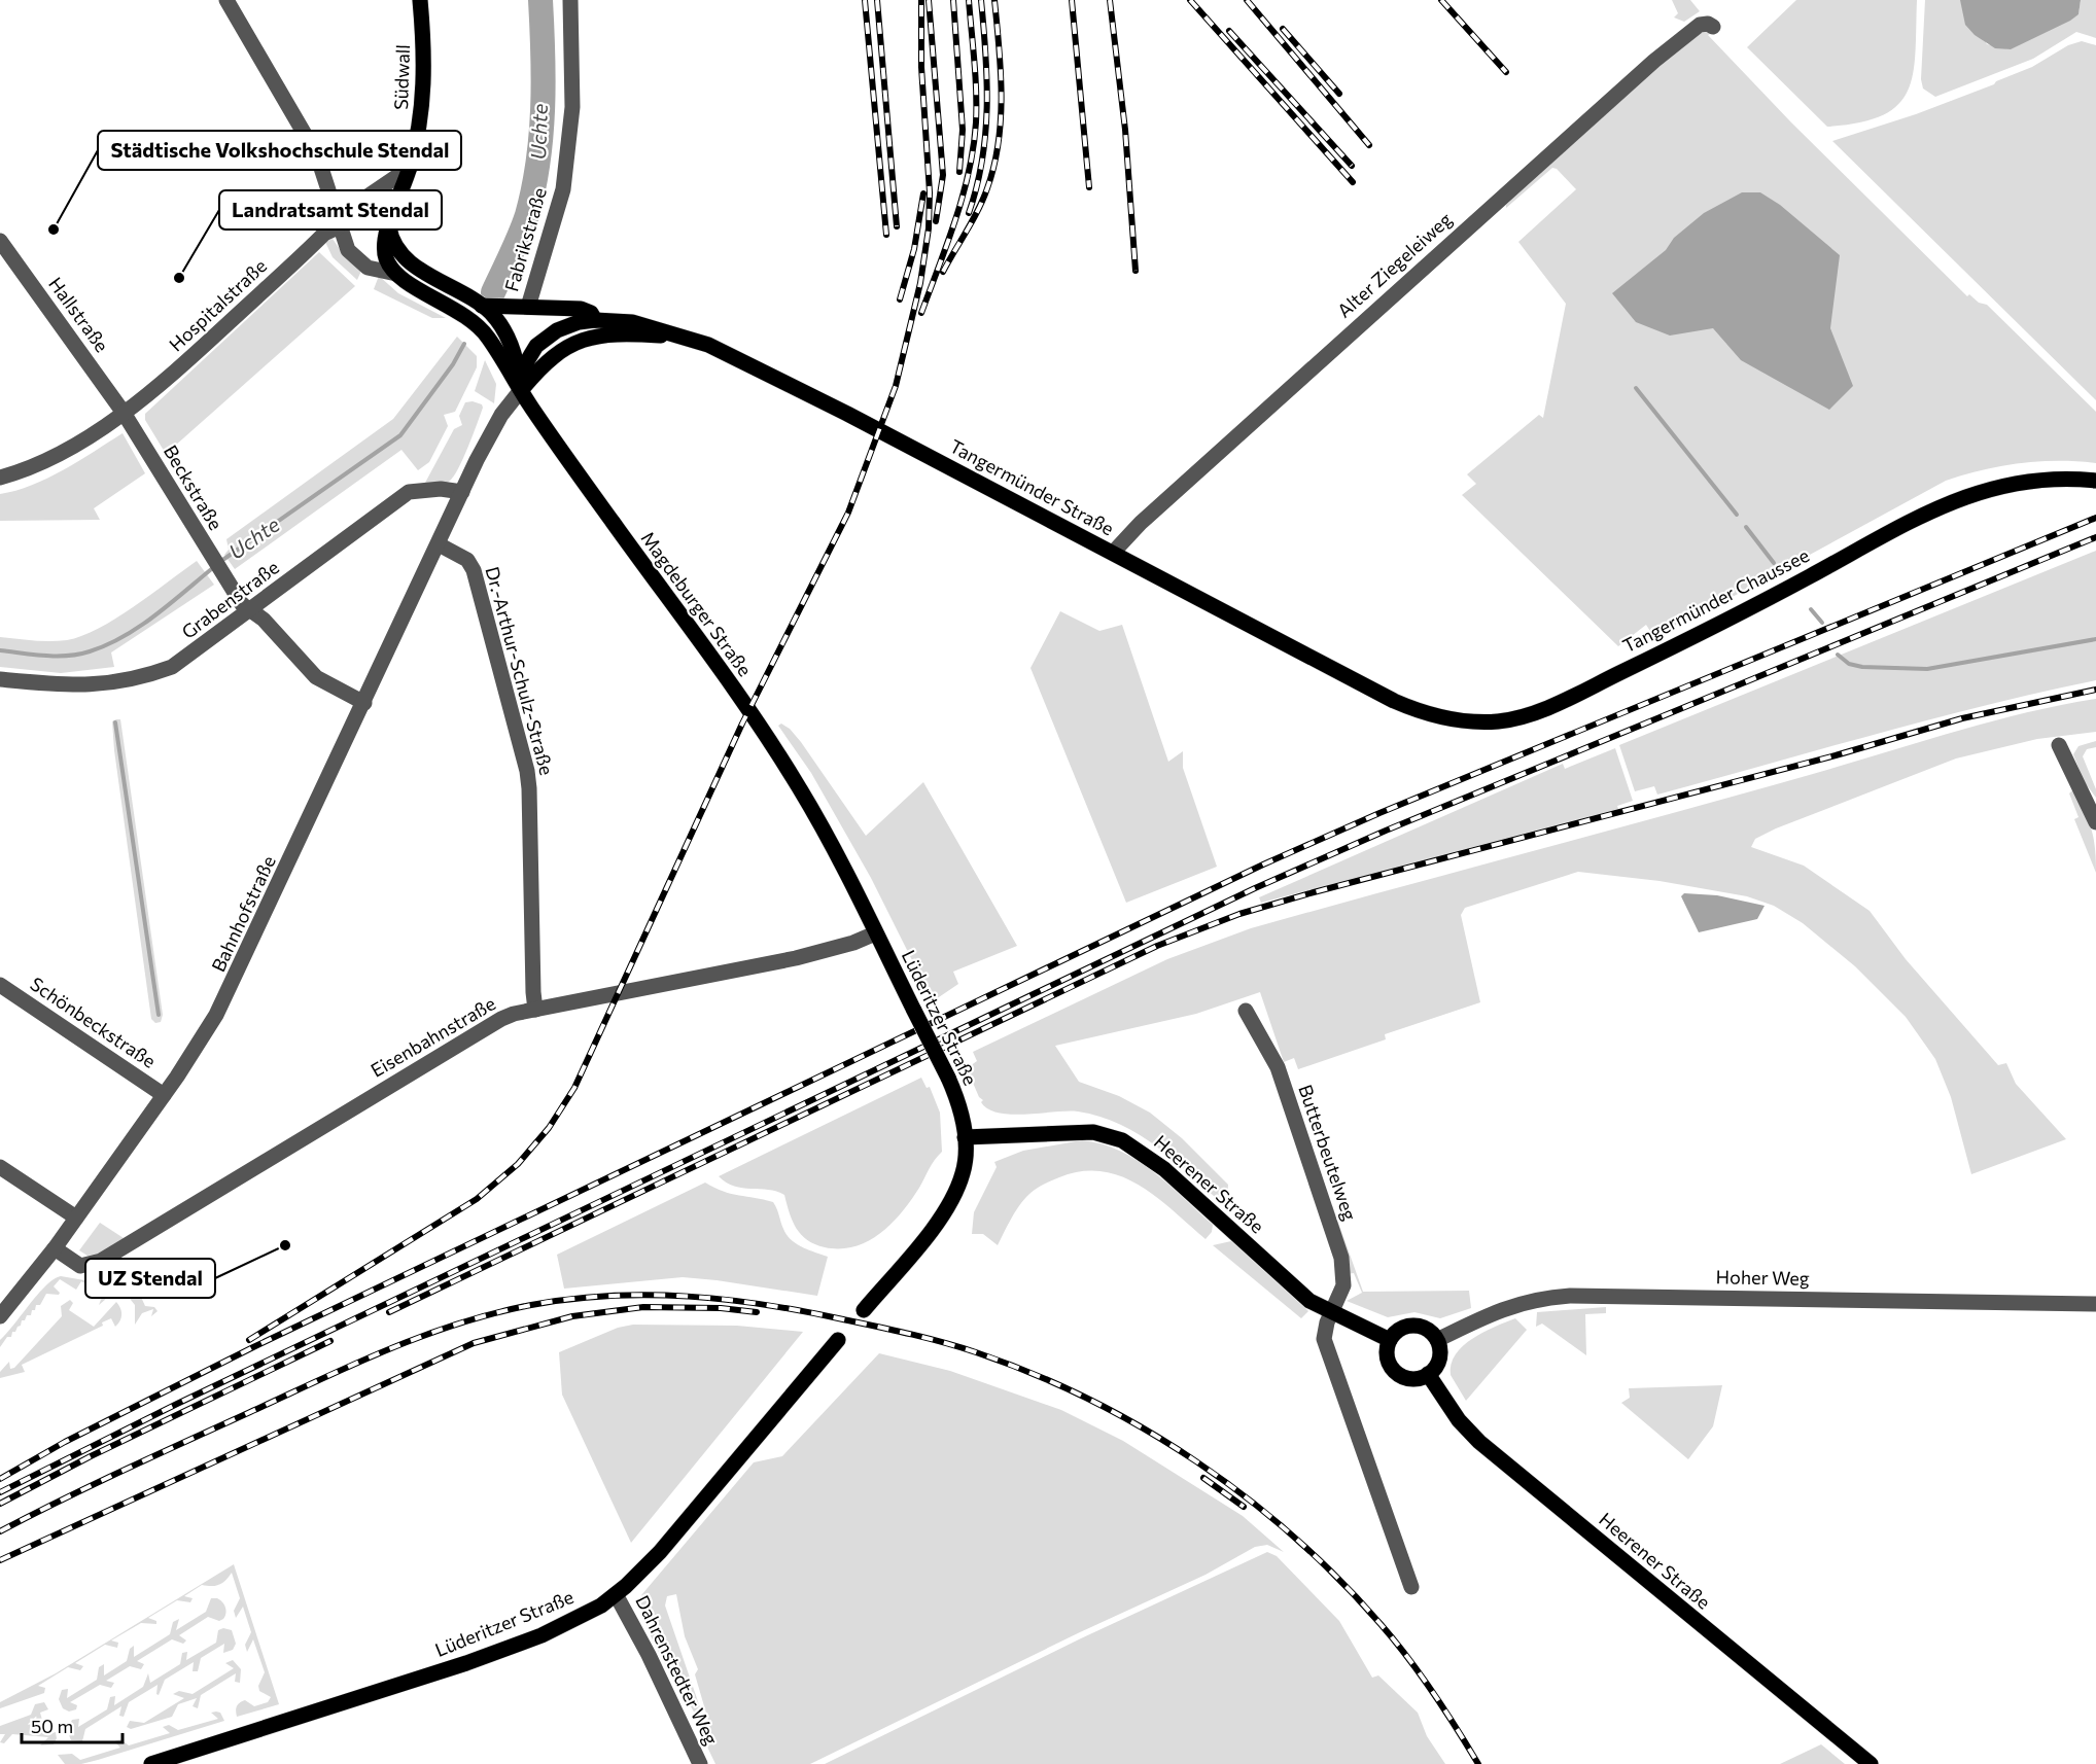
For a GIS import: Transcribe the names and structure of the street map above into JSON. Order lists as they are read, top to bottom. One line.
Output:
{"streets":{"main road":["Südwall","Tangermünder Straße","Tangermünder Chaussee","Magdeburger Straße","Lüderitzer Straße","Heerener Straße"],"street":["Fabrikstraße","Alter Ziegeleiweg","Hospitalstraße","Hallstraße","Beckstraße","Grabenstraße","Dr.-Arthur-Schulz-Straße","Bahnhofstraße","Schönbeckstraße","Eisenbahnstraße","Butterbeutelweg","Hoher Weg","Dahrenstedter Weg"]},"crossings":[["Alter Ziegeleiweg","Tangermünder Straße"],["Hospitalstraße","Hallstraße"],["Hospitalstraße","Beckstraße"],["Hallstraße","Beckstraße"],["Beckstraße","Grabenstraße"],["Beckstraße","Bahnhofstraße"],["Tangermünder Straße","Tangermünder Chaussee"],["Tangermünder Straße","Magdeburger Straße"],["Tangermünder Straße","Bahnhofstraße"],["Grabenstraße","Bahnhofstraße"],["Magdeburger Straße","Bahnhofstraße"],["Magdeburger Straße","Lüderitzer Straße"],["Magdeburger Straße","Eisenbahnstraße"],["Dr.-Arthur-Schulz-Straße","Bahnhofstraße"],["Dr.-Arthur-Schulz-Straße","Eisenbahnstraße"],["Bahnhofstraße","Schönbeckstraße"],["Bahnhofstraße","Eisenbahnstraße"],["Lüderitzer Straße","Eisenbahnstraße"],["Lüderitzer Straße","Heerener Straße"],["Lüderitzer Straße","Dahrenstedter Weg"],["Butterbeutelweg","Heerener Straße"],["Heerener Straße","Hoher Weg"]],"water":["Uchte"],"places":["Städtische Volkshochschule Stendal","Landratsamt Stendal","UZ Stendal"],"scale_bar":"50 m"}
